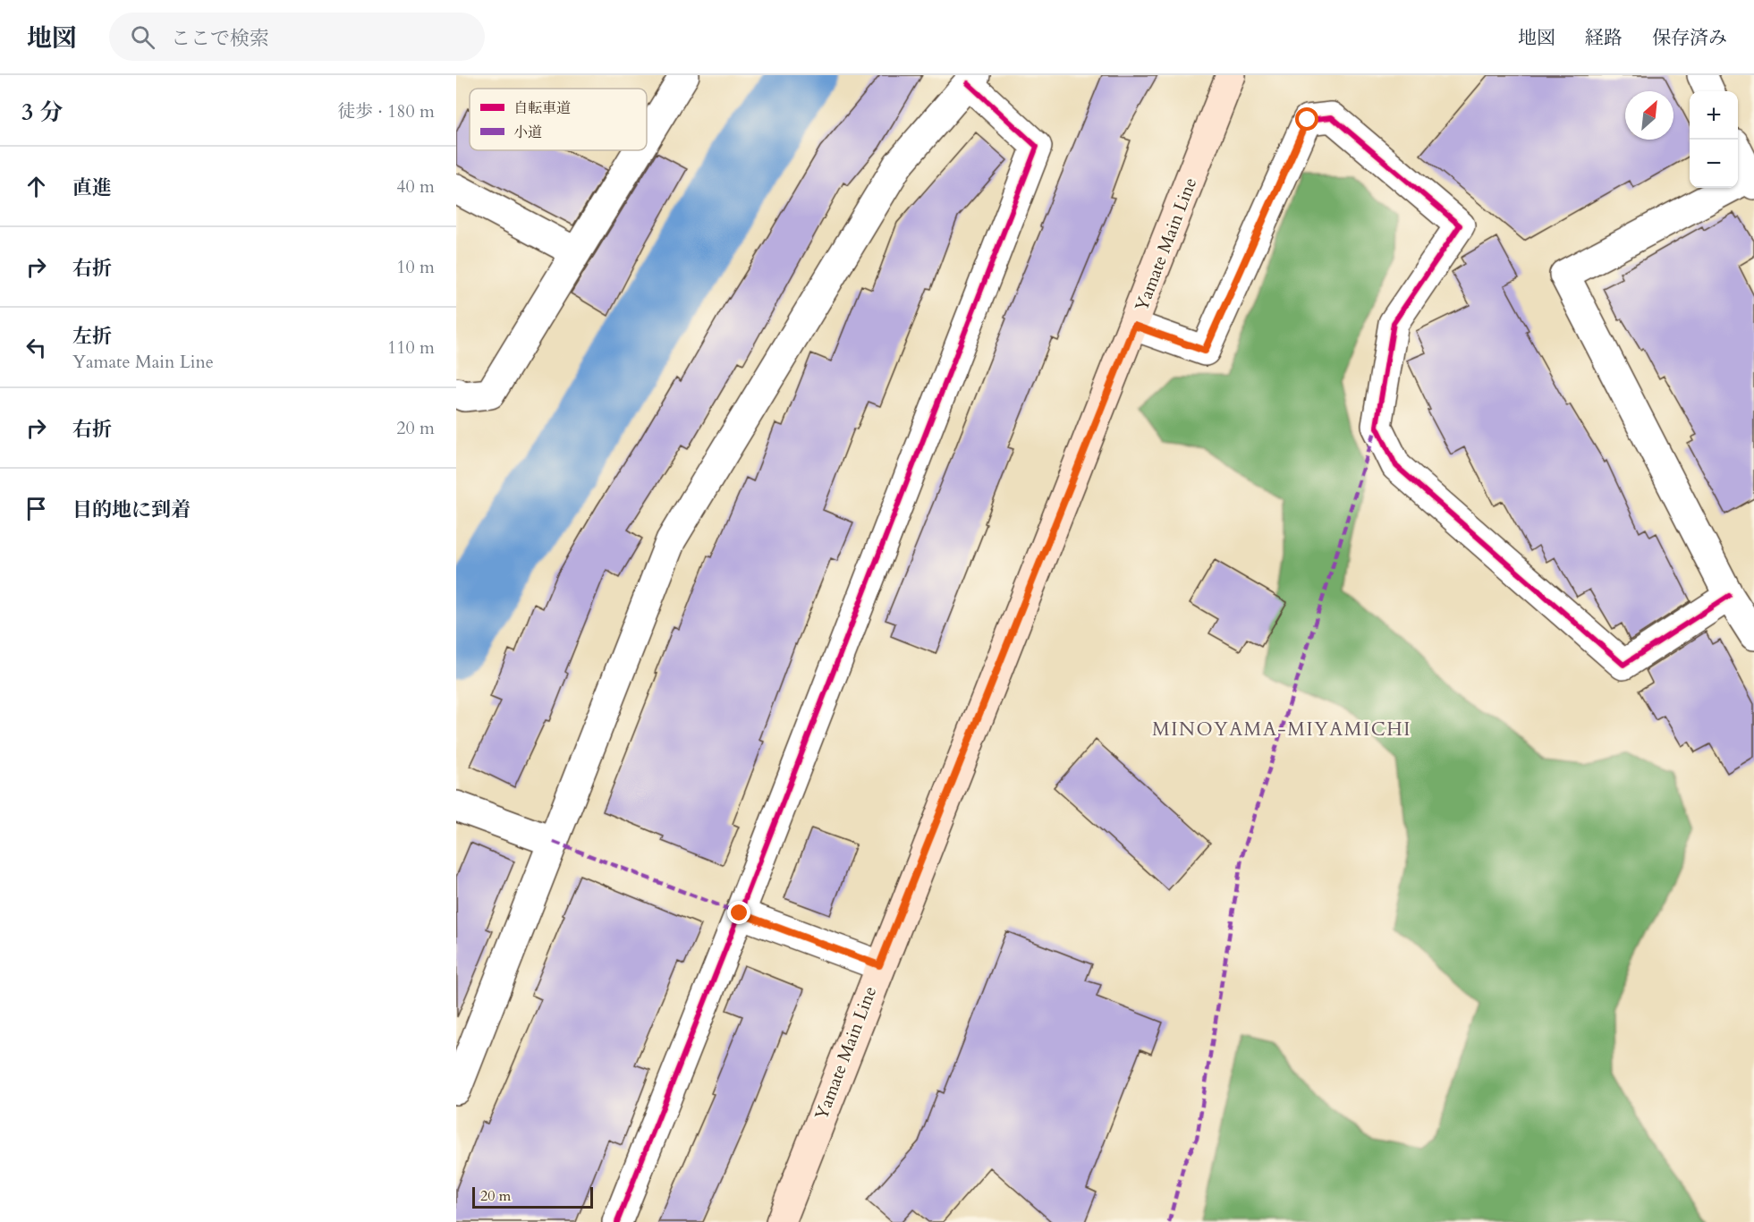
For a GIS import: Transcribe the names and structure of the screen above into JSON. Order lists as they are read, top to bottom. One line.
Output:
{"streets":{"main road":["Yamate Main Line"]},"districts":["MINOYAMA-MIYAMICHI"],"legend":["自転車道","小道"],"scale_bar":"20 m","north":"top right","page":{"header":"地図","search":"ここで検索","nav":["地図","経路","保存済み"],"heading":["3 分","徒歩 · 180 m"],"map_buttons":["+","−"],"list":[["直進","40 m"],["右折","10 m"],["左折","Yamate Main Line","110 m"],["右折","20 m"],"目的地に到着"],"scale":"20 m"}}
